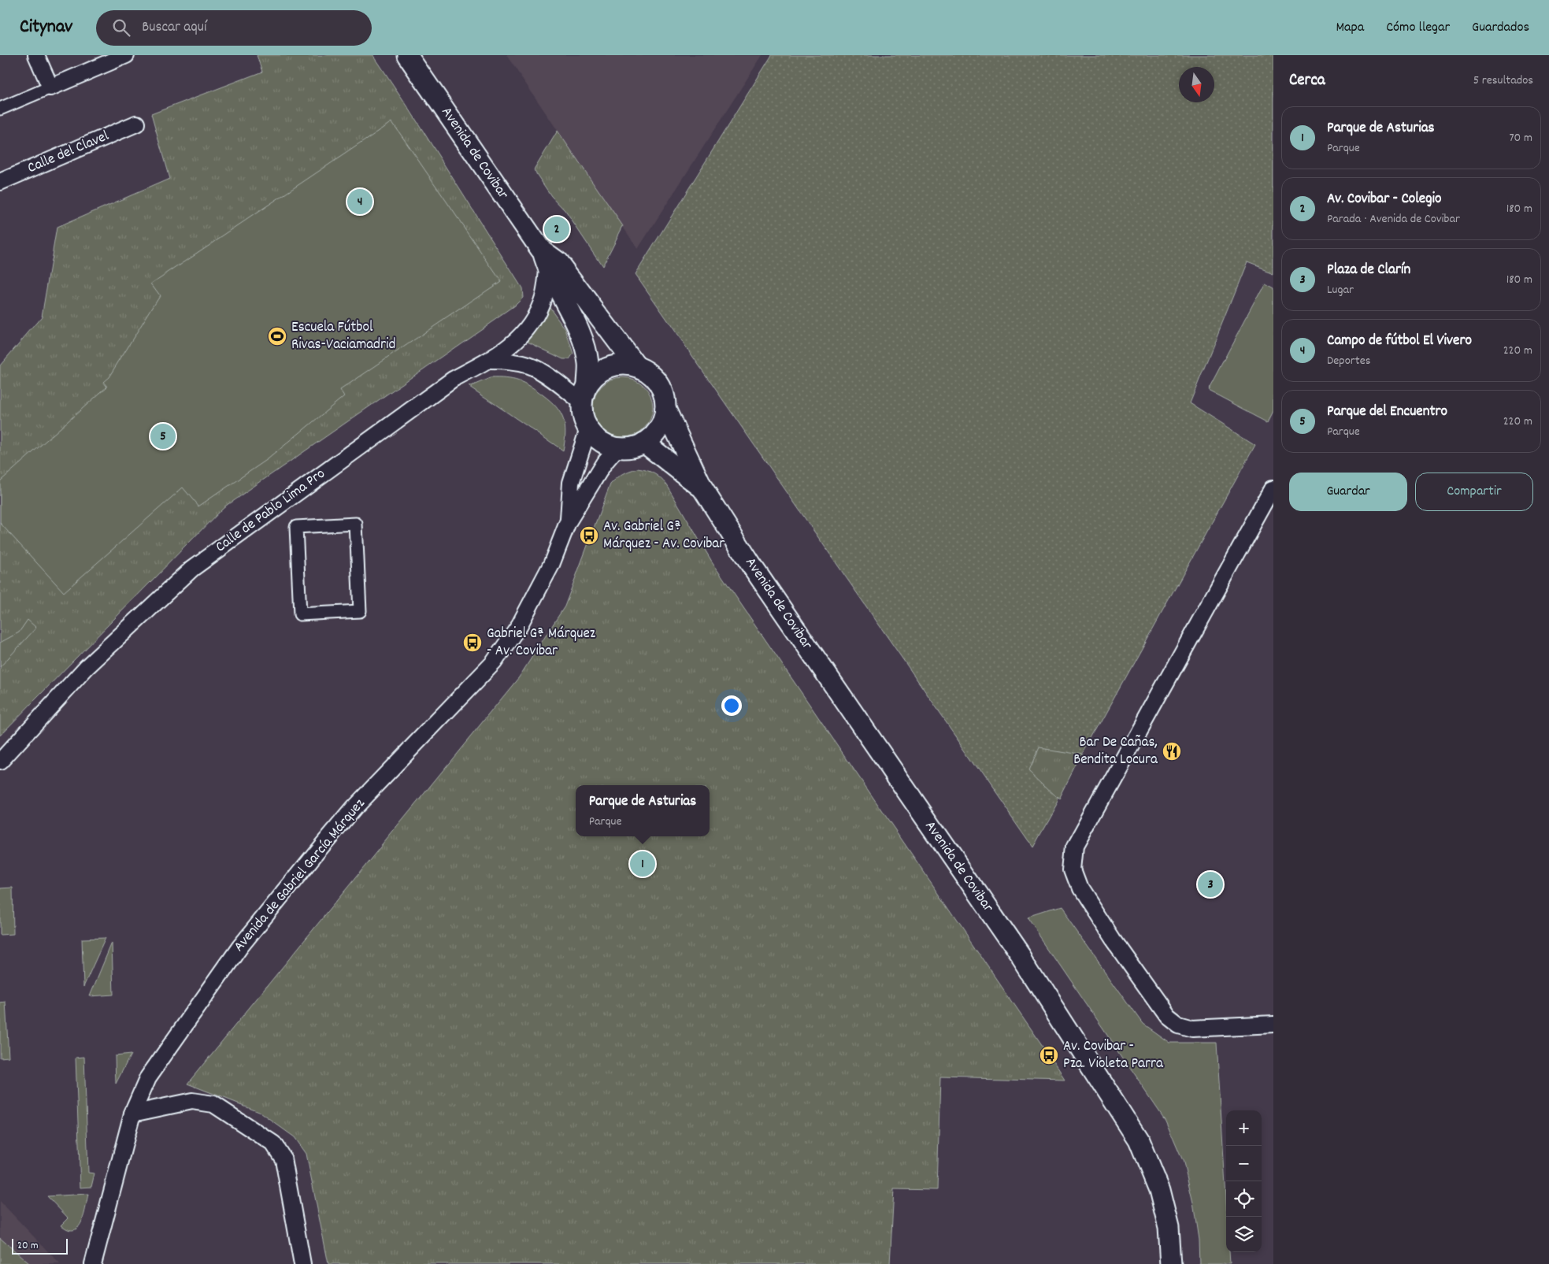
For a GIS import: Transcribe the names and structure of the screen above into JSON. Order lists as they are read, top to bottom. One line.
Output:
{"streets":{"street":["Calle del Clavel","Avenida de Covibar","Calle de Pablo Lima Pro","Avenida de Gabriel García Márquez"]},"crossings":[["Avenida de Covibar","Calle de Pablo Lima Pro"],["Avenida de Covibar","Avenida de Gabriel García Márquez"],["Calle de Pablo Lima Pro","Avenida de Gabriel García Márquez"]],"places":{"sports":["Escuela Fútbol Rivas-Vaciamadrid"],"bus stop":["Av. Gabriel Gª Márquez - Av. Covibar","Gabriel Gª Márquez - Av. Covibar","Av. Covibar - Pza. Violeta Parra"],"restaurant":["Bar De Cañas, Bendita Locura"]},"scale_bar":"20 m","north":"bottom","page":{"header":"Citynav","search":"Buscar aquí","nav":["Mapa","Cómo llegar","Guardados"],"heading":["Cerca","5 resultados"],"list":[{"mark":"1","name":"Parque de Asturias","note":"Parque","value":"70 m"},{"mark":"2","name":"Av. Covibar - Colegio","note":"Parada · Avenida de Covibar","value":"180 m"},{"mark":"3","name":"Plaza de Clarín","note":"Lugar","value":"180 m"},{"mark":"4","name":"Campo de fútbol El Vivero","note":"Deportes","value":"220 m"},{"mark":"5","name":"Parque del Encuentro","note":"Parque","value":"220 m"}],"pins":["4","2","5","1","3"],"buttons":["Guardar","Compartir"],"popup":["Parque de Asturias","Parque"],"map_buttons":["+","−"],"scale":"20 m"}}
